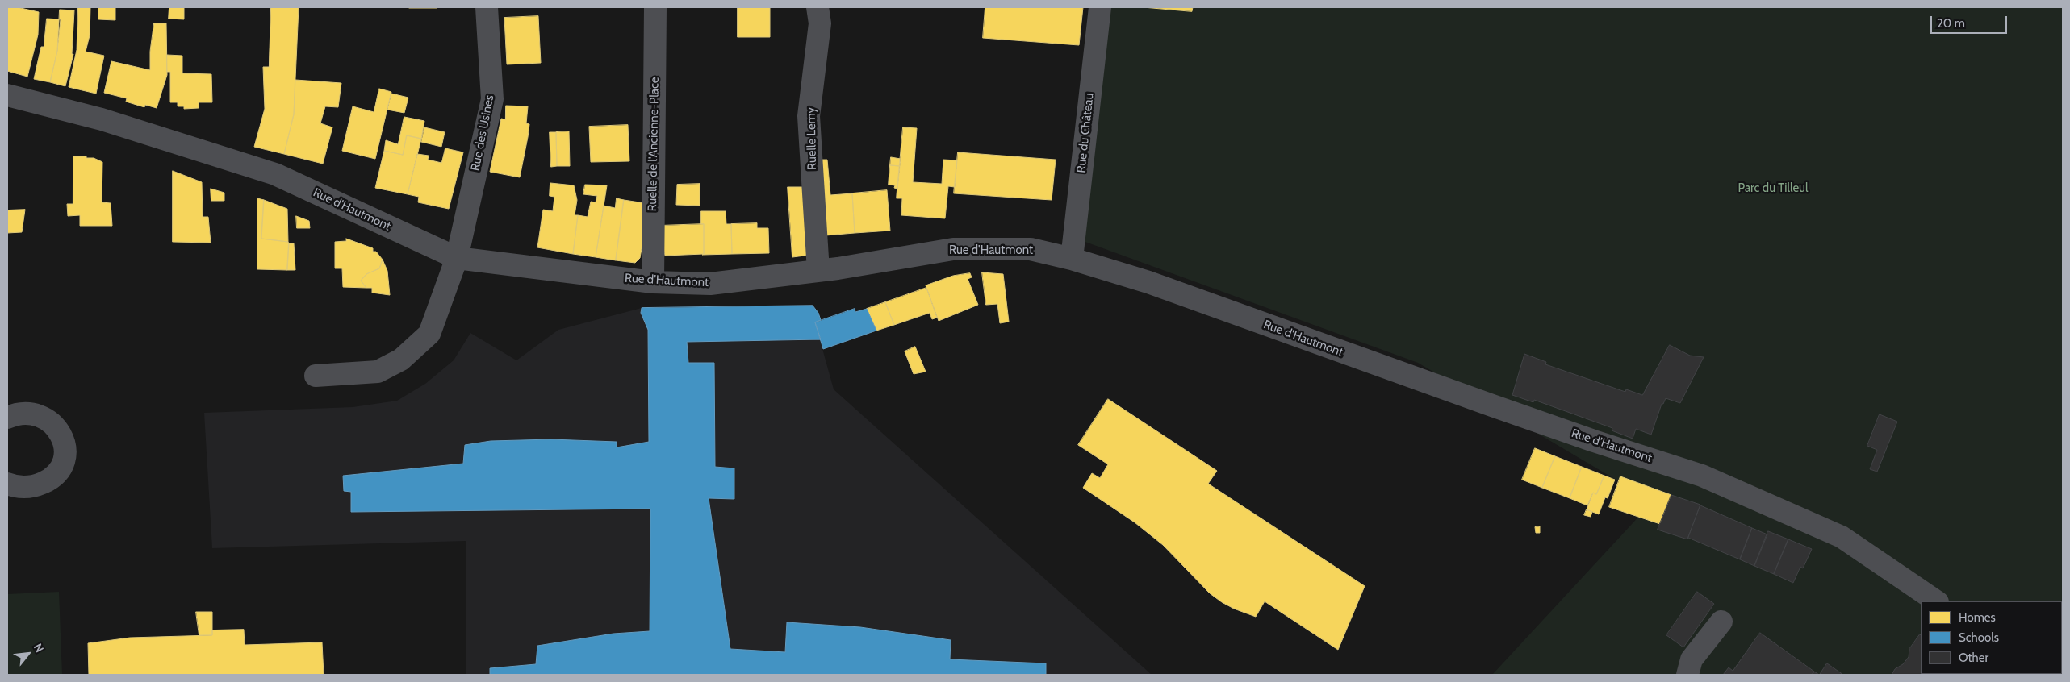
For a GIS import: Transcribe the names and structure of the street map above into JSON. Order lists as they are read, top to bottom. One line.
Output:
{"streets":{"street":["Rue des Usines","Rue du Château","Ruelle Lemy","Ruelle de l'Ancienne-Place","Rue d'Hautmont"]},"crossings":[["Rue des Usines","Rue d'Hautmont"],["Rue du Château","Rue d'Hautmont"],["Ruelle Lemy","Rue d'Hautmont"],["Ruelle de l'Ancienne-Place","Rue d'Hautmont"]],"parks":["Parc du Tilleul"],"legend":["Homes","Schools","Other"],"scale_bar":"20 m","north":"top right"}
